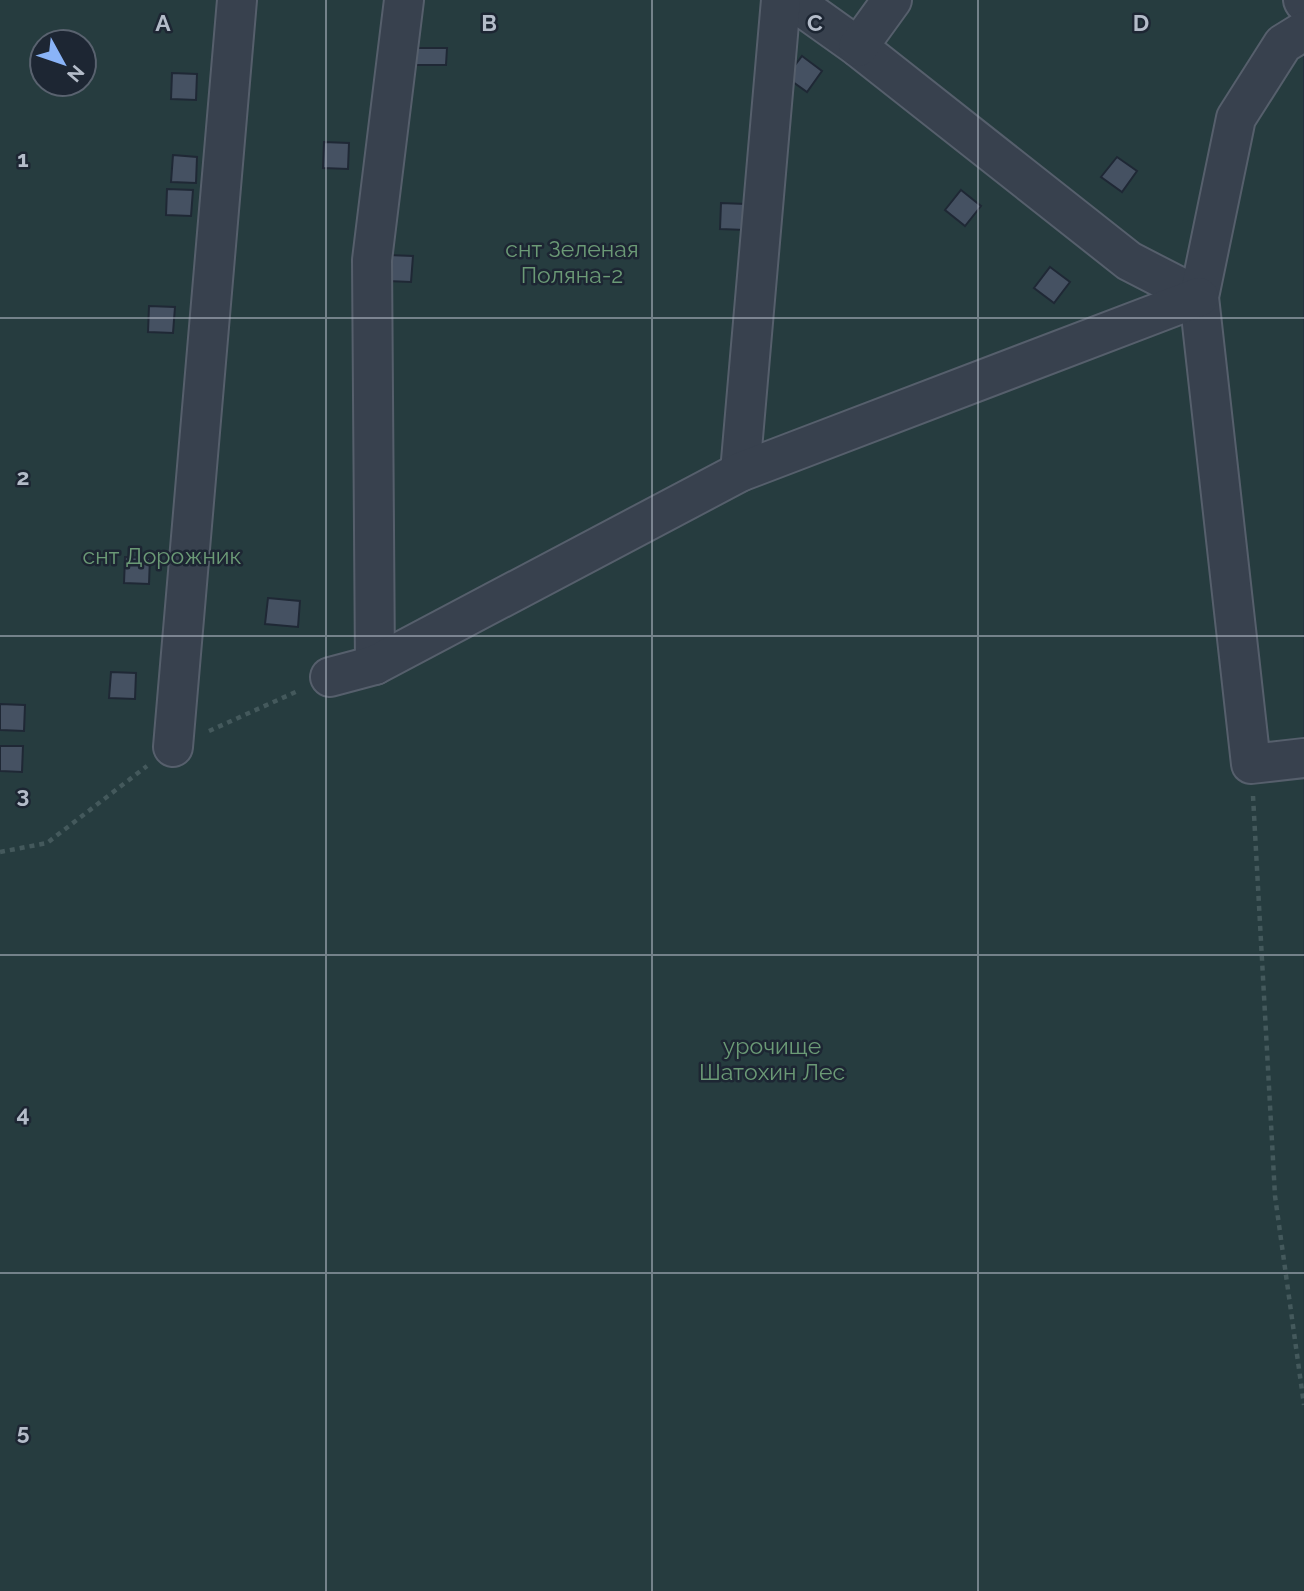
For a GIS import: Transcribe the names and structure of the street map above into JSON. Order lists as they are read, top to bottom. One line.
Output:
{"parks":["снт Зеленая Поляна-2","снт Дорожник","урочище Шатохин Лес"],"north":"bottom right","grid":{"columns":["A","B","C","D"],"rows":["1","2","3","4","5"]}}
